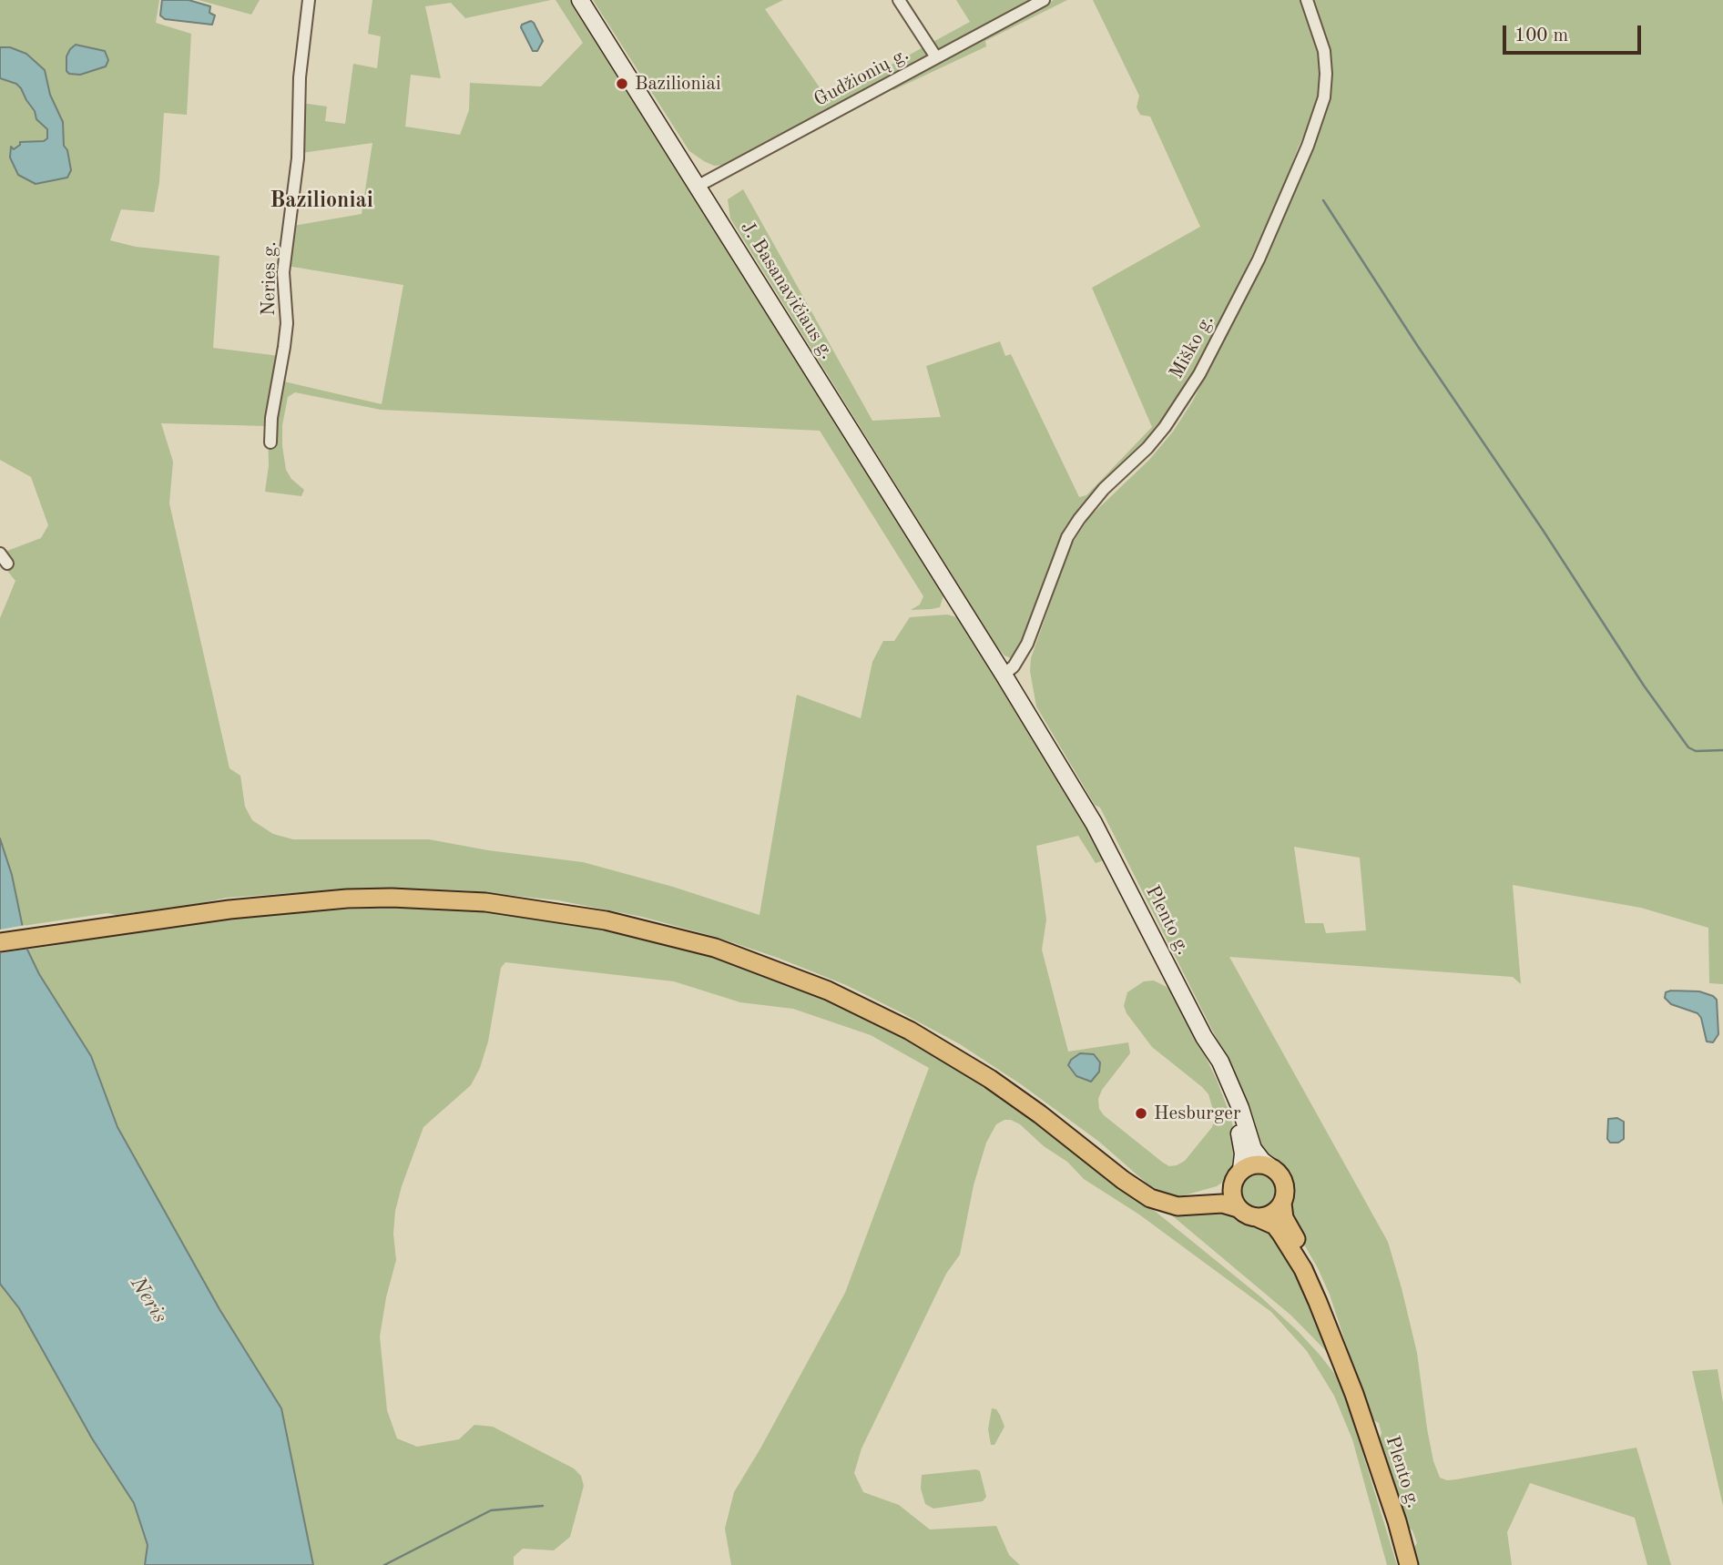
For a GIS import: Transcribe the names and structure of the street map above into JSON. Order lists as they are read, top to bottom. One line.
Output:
{"streets":{"highway":["Plento g."],"main road":["J. Basanavičiaus g."],"street":["Gudžionių g.","Neries g.","Miško g."]},"crossings":[["Gudžionių g.","J. Basanavičiaus g."],["J. Basanavičiaus g.","Miško g."],["J. Basanavičiaus g.","Plento g."],["Miško g.","Plento g."]],"districts":["Bazilioniai"],"water":["Neris"],"places":["Bazilioniai","Hesburger"],"scale_bar":"100 m"}
